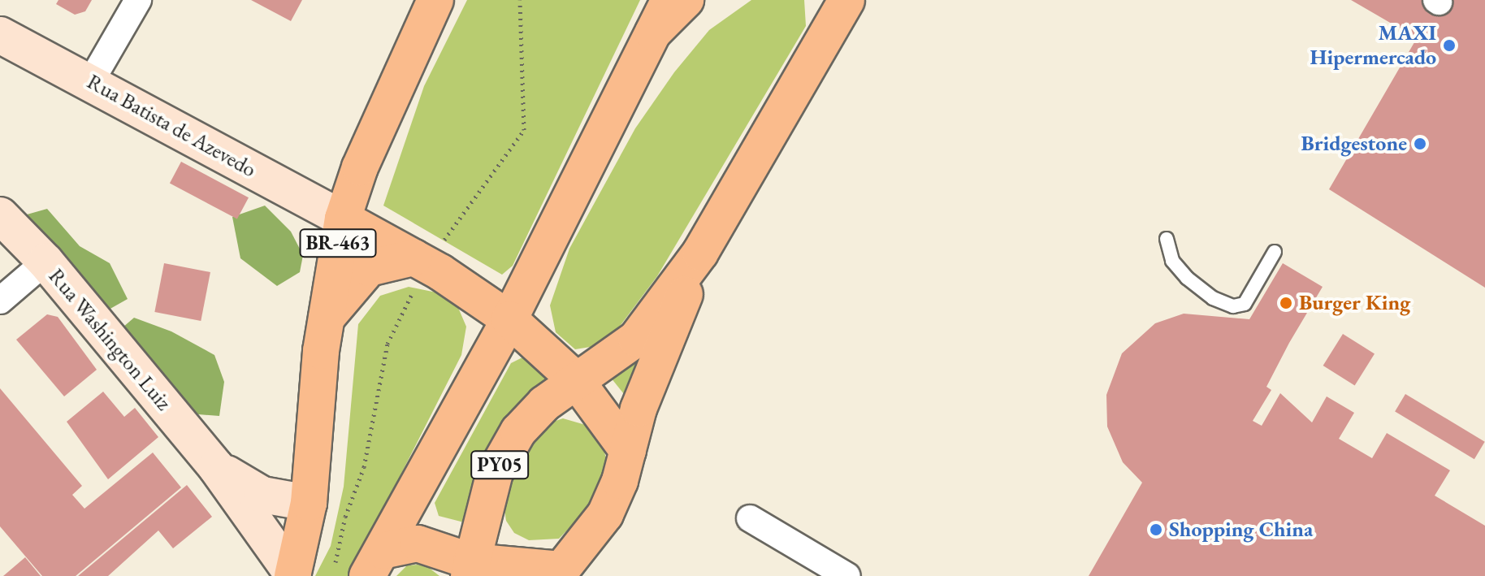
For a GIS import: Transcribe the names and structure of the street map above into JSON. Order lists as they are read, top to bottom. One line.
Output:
{"streets":{"main road":["BR-463","PY05"],"street":["Rua Batista de Azevedo","Rua Washington Luiz"]},"crossings":[["Rua Batista de Azevedo","BR-463"],["BR-463","Rua Washington Luiz"]],"places":["MAXI Hipermercado","Bridgestone","Burger King","Shopping China"]}
